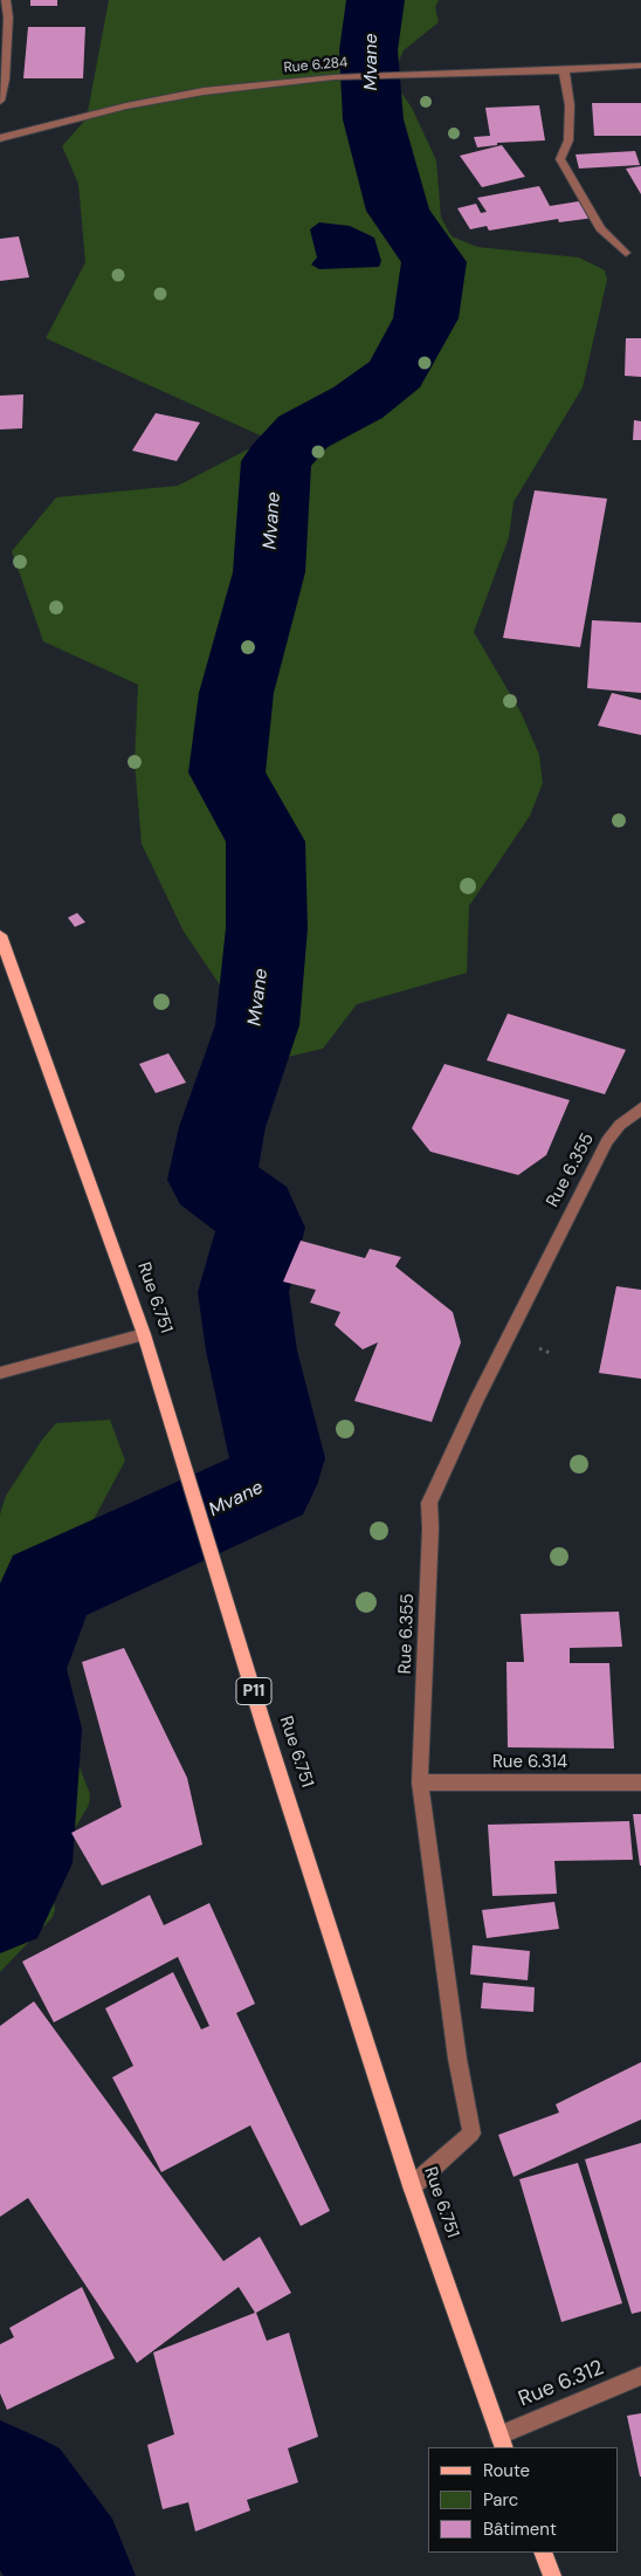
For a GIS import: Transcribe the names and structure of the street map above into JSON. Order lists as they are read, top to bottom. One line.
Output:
{"streets":{"main road":["Rue 6.751","P11"],"street":["Rue 6.284","Rue 6.355","Rue 6.314","Rue 6.312"]},"crossings":[["Rue 6.355","Rue 6.751"],["Rue 6.355","Rue 6.314"],["Rue 6.751","Rue 6.312"]],"water":["Mvane"],"legend":["Route","Parc","Bâtiment"]}
